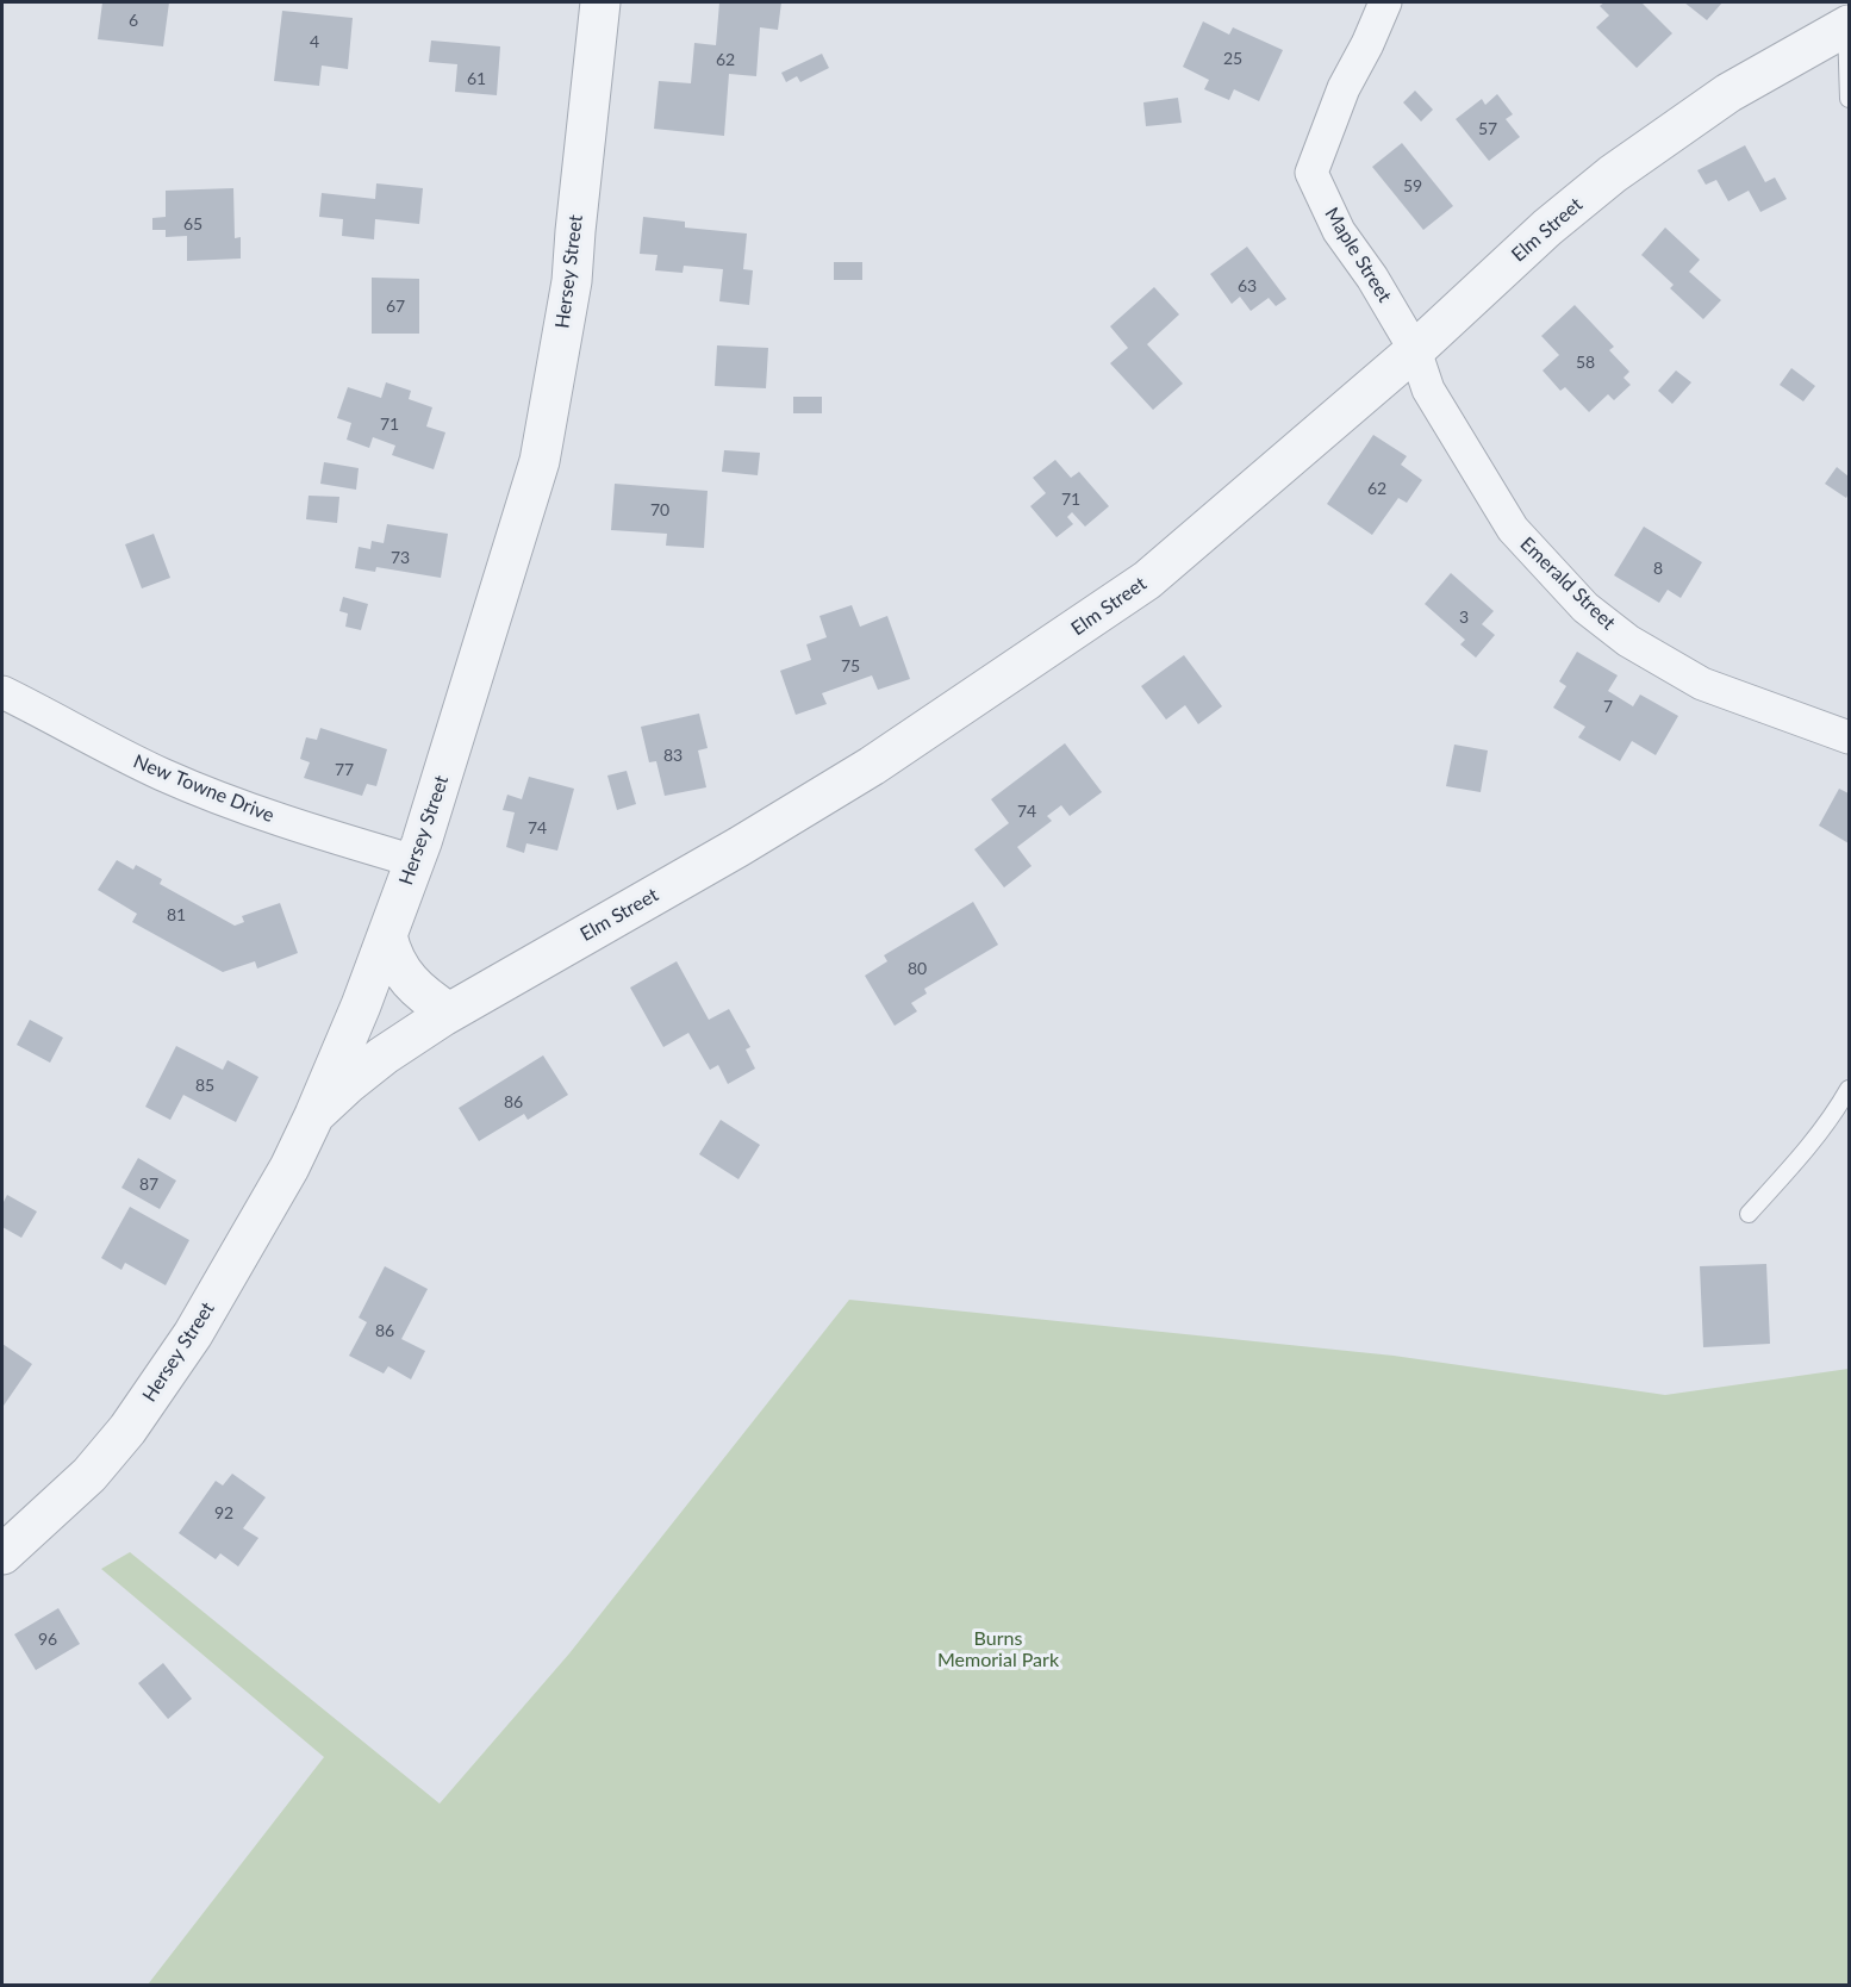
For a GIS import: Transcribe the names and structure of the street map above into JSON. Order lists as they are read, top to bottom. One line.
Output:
{"streets":{"street":["Elm Street","Maple Street","Hersey Street","Emerald Street","New Towne Drive"]},"crossings":[["Elm Street","Maple Street"],["Elm Street","Hersey Street"],["Elm Street","Emerald Street"],["Maple Street","Emerald Street"],["Hersey Street","New Towne Drive"]],"parks":["Burns Memorial Park"],"house_numbers":["6","4","25","62","61","57","59","65","63","67","58","71","62","71","70","73","8","3","75","7","83","77","74","74","81","80","85","86","87","86","92","96"]}
